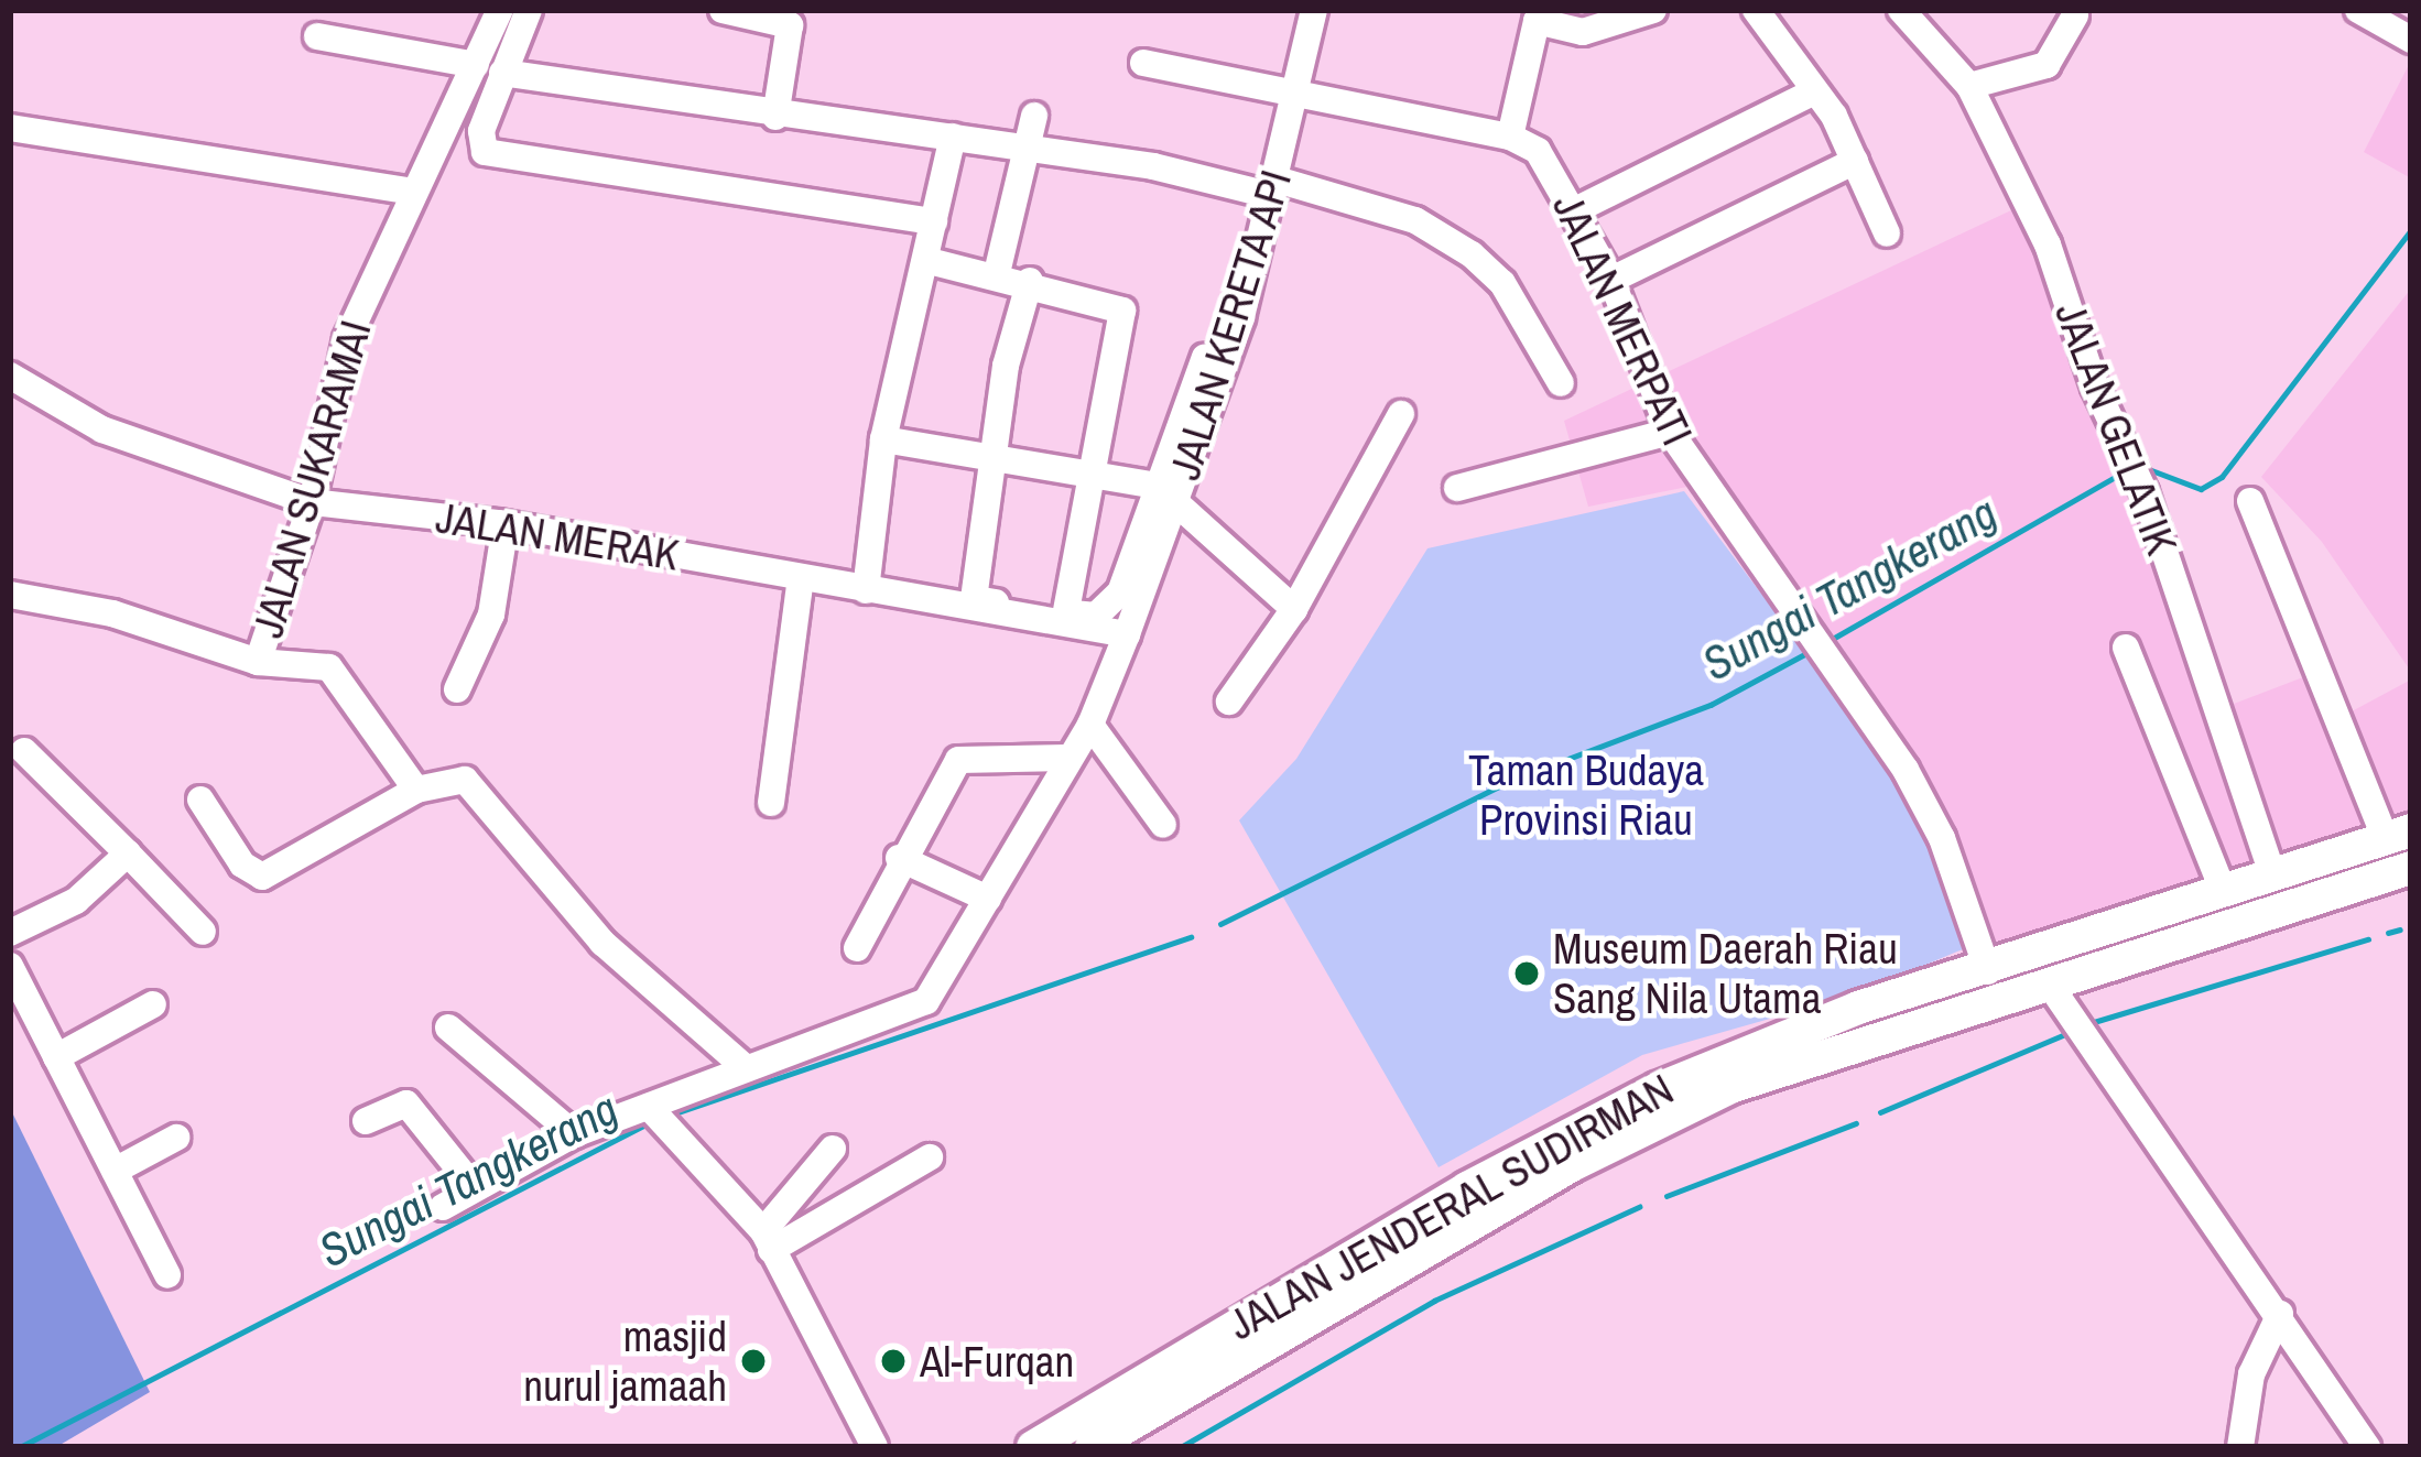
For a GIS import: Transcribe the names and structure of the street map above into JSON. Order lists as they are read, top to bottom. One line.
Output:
{"streets":{"main road":["JALAN JENDERAL SUDIRMAN"],"street":["JALAN MERPATI","JALAN KERETA API","JALAN GELATIK","JALAN SUKARAMAI","JALAN MERAK"]},"crossings":[["JALAN MERPATI","JALAN JENDERAL SUDIRMAN"],["JALAN KERETA API","JALAN MERAK"],["JALAN GELATIK","JALAN JENDERAL SUDIRMAN"],["JALAN SUKARAMAI","JALAN MERAK"]],"water":["Sungai Tangkerang"],"parks":["Taman Budaya Provinsi Riau"],"places":["Museum Daerah Riau Sang Nila Utama","masjid nurul jamaah","Al-Furqan"]}
